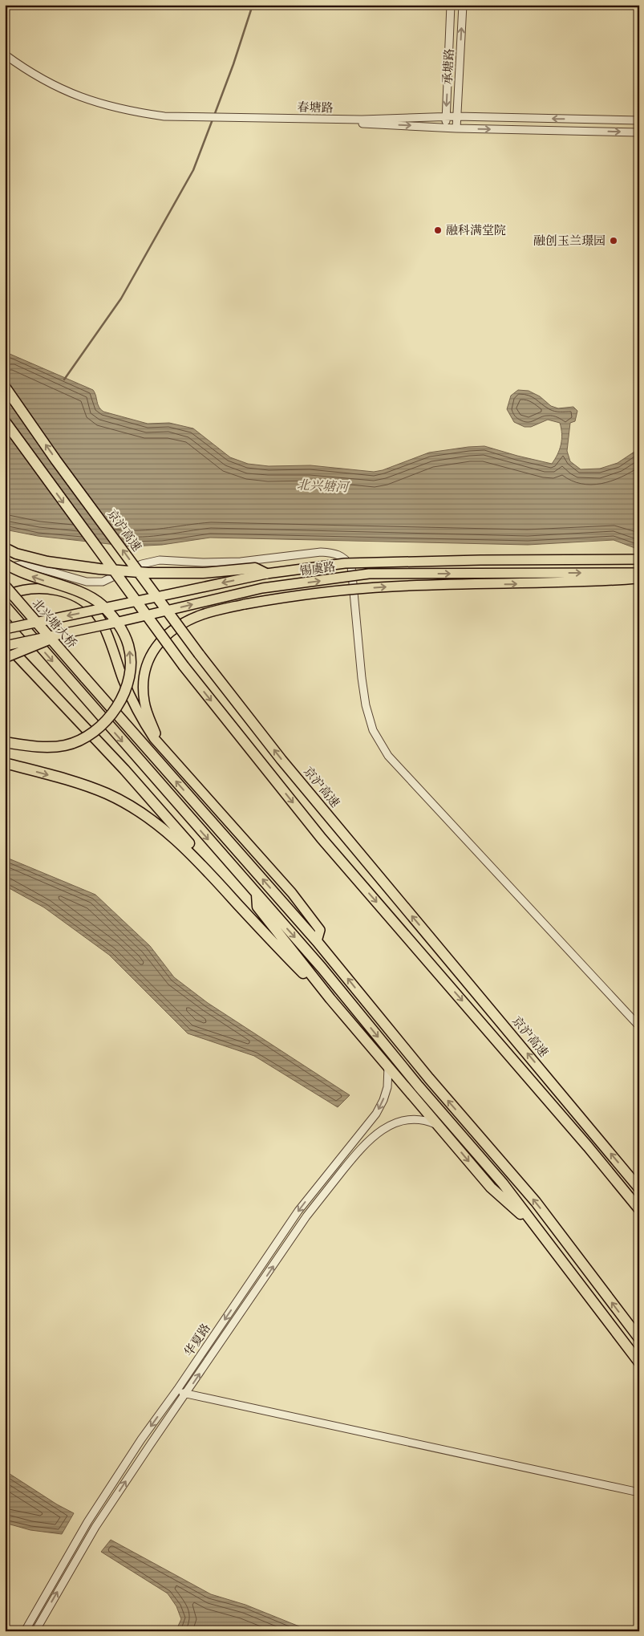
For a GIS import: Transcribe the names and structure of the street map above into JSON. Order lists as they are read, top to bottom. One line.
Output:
{"streets":{"highway":["京沪高速","北兴塘大桥"],"main road":["锡虞路"],"street":["承塘路","春塘路","华夏路"]},"crossings":[["承塘路","春塘路"]],"water":["北兴塘河"],"places":["融科满堂院","融创玉兰璟园"]}
